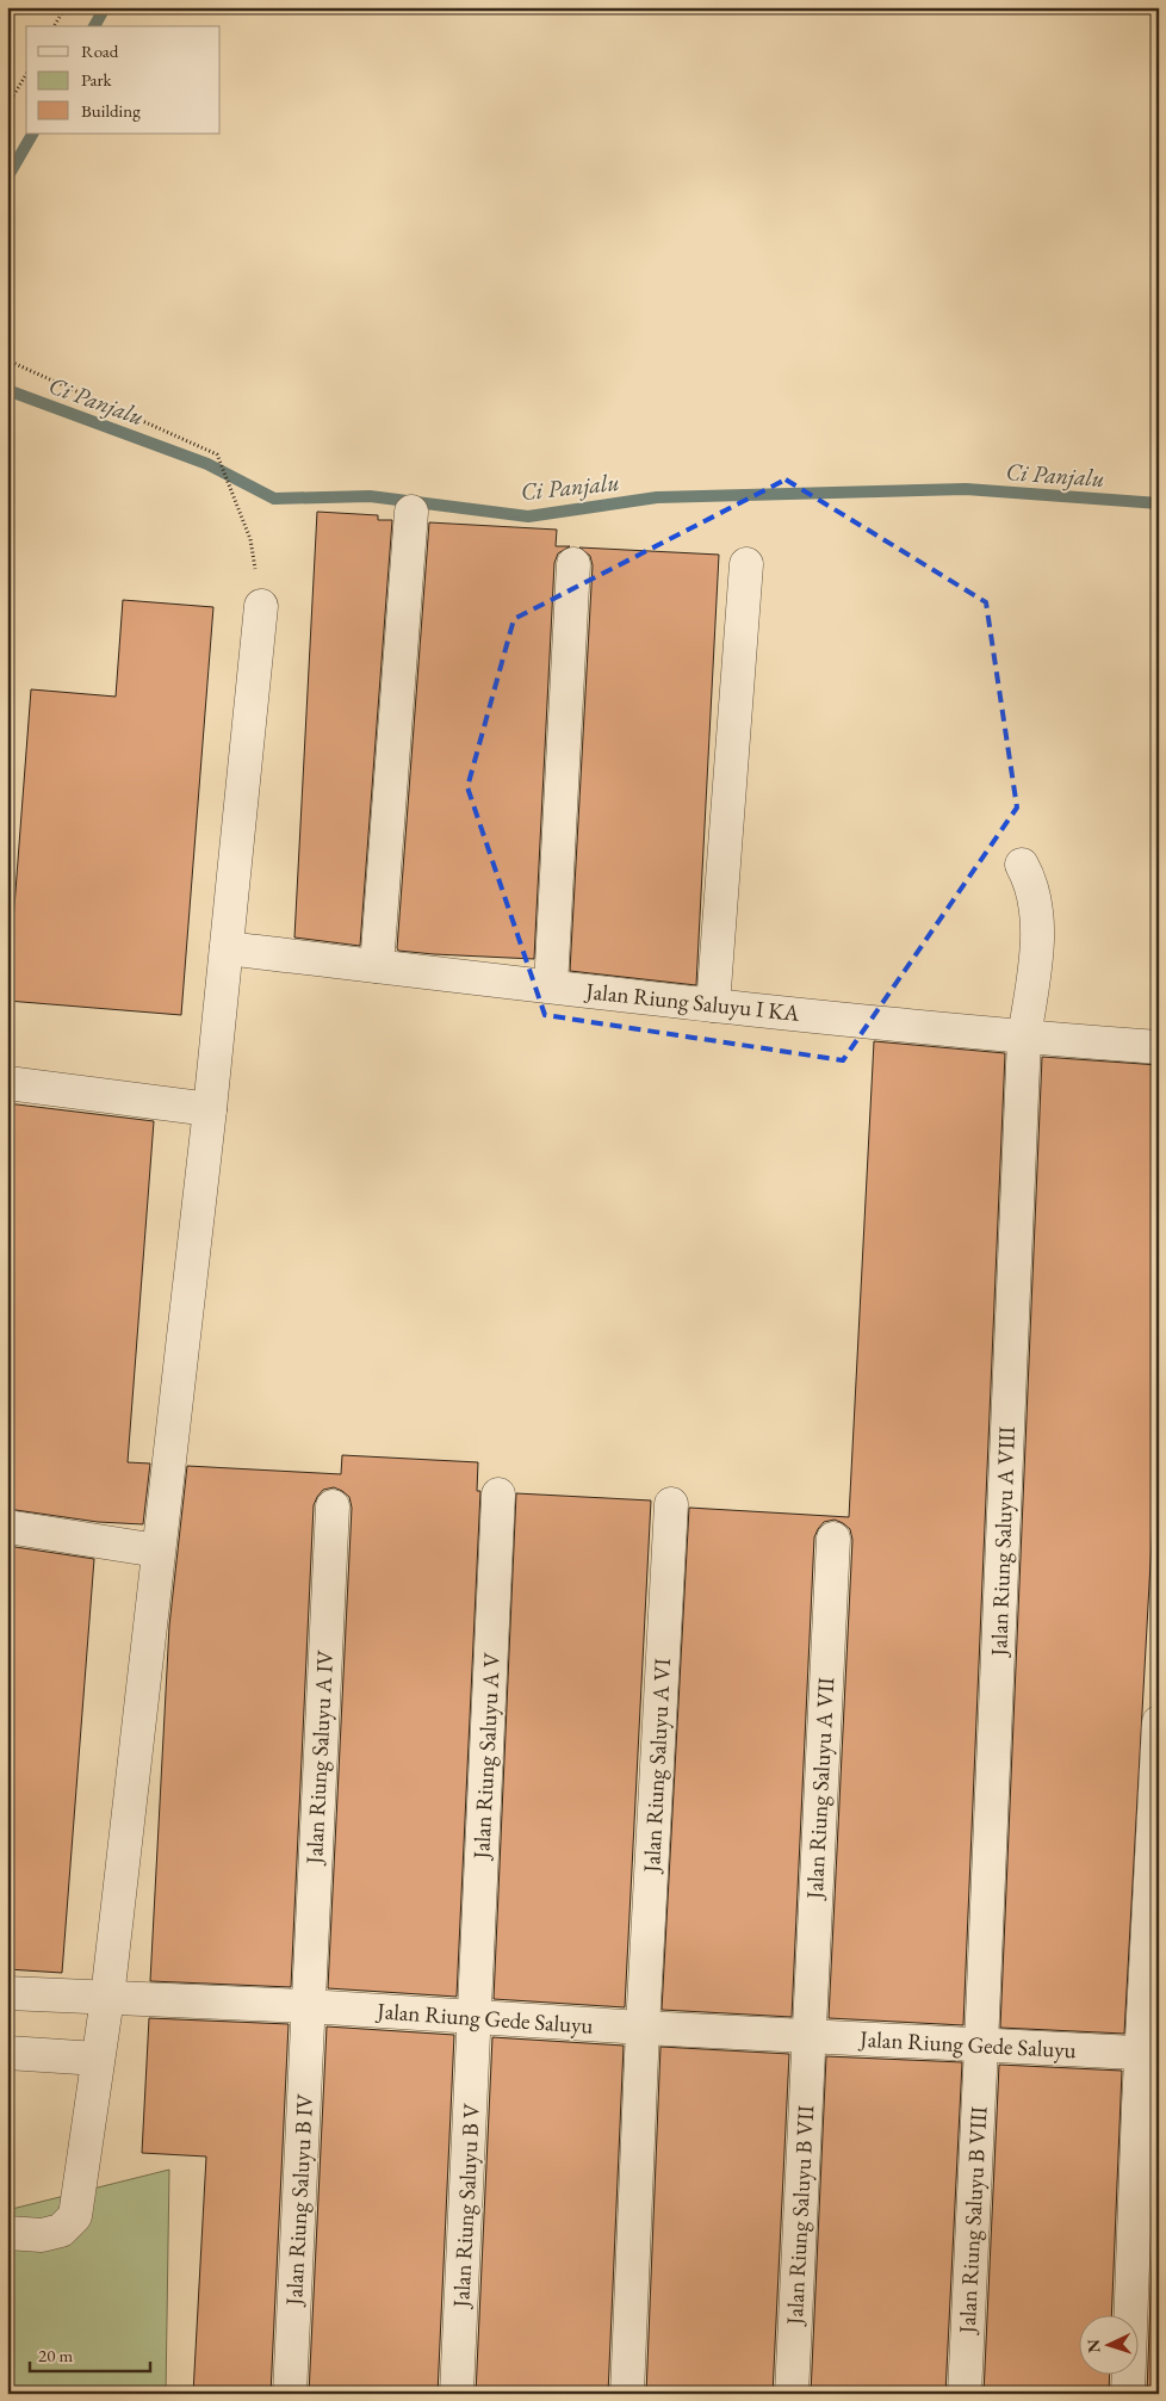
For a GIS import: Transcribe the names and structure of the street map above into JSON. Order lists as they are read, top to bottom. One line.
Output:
{"streets":{"street":["Jalan Riung Saluyu I KA","Jalan Riung Saluyu A VIII","Jalan Riung Saluyu A V","Jalan Riung Saluyu A IV","Jalan Riung Saluyu A VI","Jalan Riung Saluyu A VII","Jalan Riung Gede Saluyu","Jalan Riung Saluyu B IV","Jalan Riung Saluyu B V","Jalan Riung Saluyu B VII","Jalan Riung Saluyu B VIII"]},"crossings":[["Jalan Riung Saluyu I KA","Jalan Riung Saluyu A VIII"],["Jalan Riung Saluyu A VIII","Jalan Riung Gede Saluyu"],["Jalan Riung Saluyu A VIII","Jalan Riung Saluyu B VIII"],["Jalan Riung Saluyu A V","Jalan Riung Gede Saluyu"],["Jalan Riung Saluyu A V","Jalan Riung Saluyu B V"],["Jalan Riung Saluyu A IV","Jalan Riung Gede Saluyu"],["Jalan Riung Saluyu A IV","Jalan Riung Saluyu B IV"],["Jalan Riung Saluyu A VI","Jalan Riung Gede Saluyu"],["Jalan Riung Saluyu A VII","Jalan Riung Gede Saluyu"],["Jalan Riung Saluyu A VII","Jalan Riung Saluyu B VII"],["Jalan Riung Gede Saluyu","Jalan Riung Saluyu B IV"],["Jalan Riung Gede Saluyu","Jalan Riung Saluyu B V"],["Jalan Riung Gede Saluyu","Jalan Riung Saluyu B VII"],["Jalan Riung Gede Saluyu","Jalan Riung Saluyu B VIII"]],"water":["Ci Panjalu"],"legend":["Road","Park","Building"],"scale_bar":"20 m","north":"left"}
